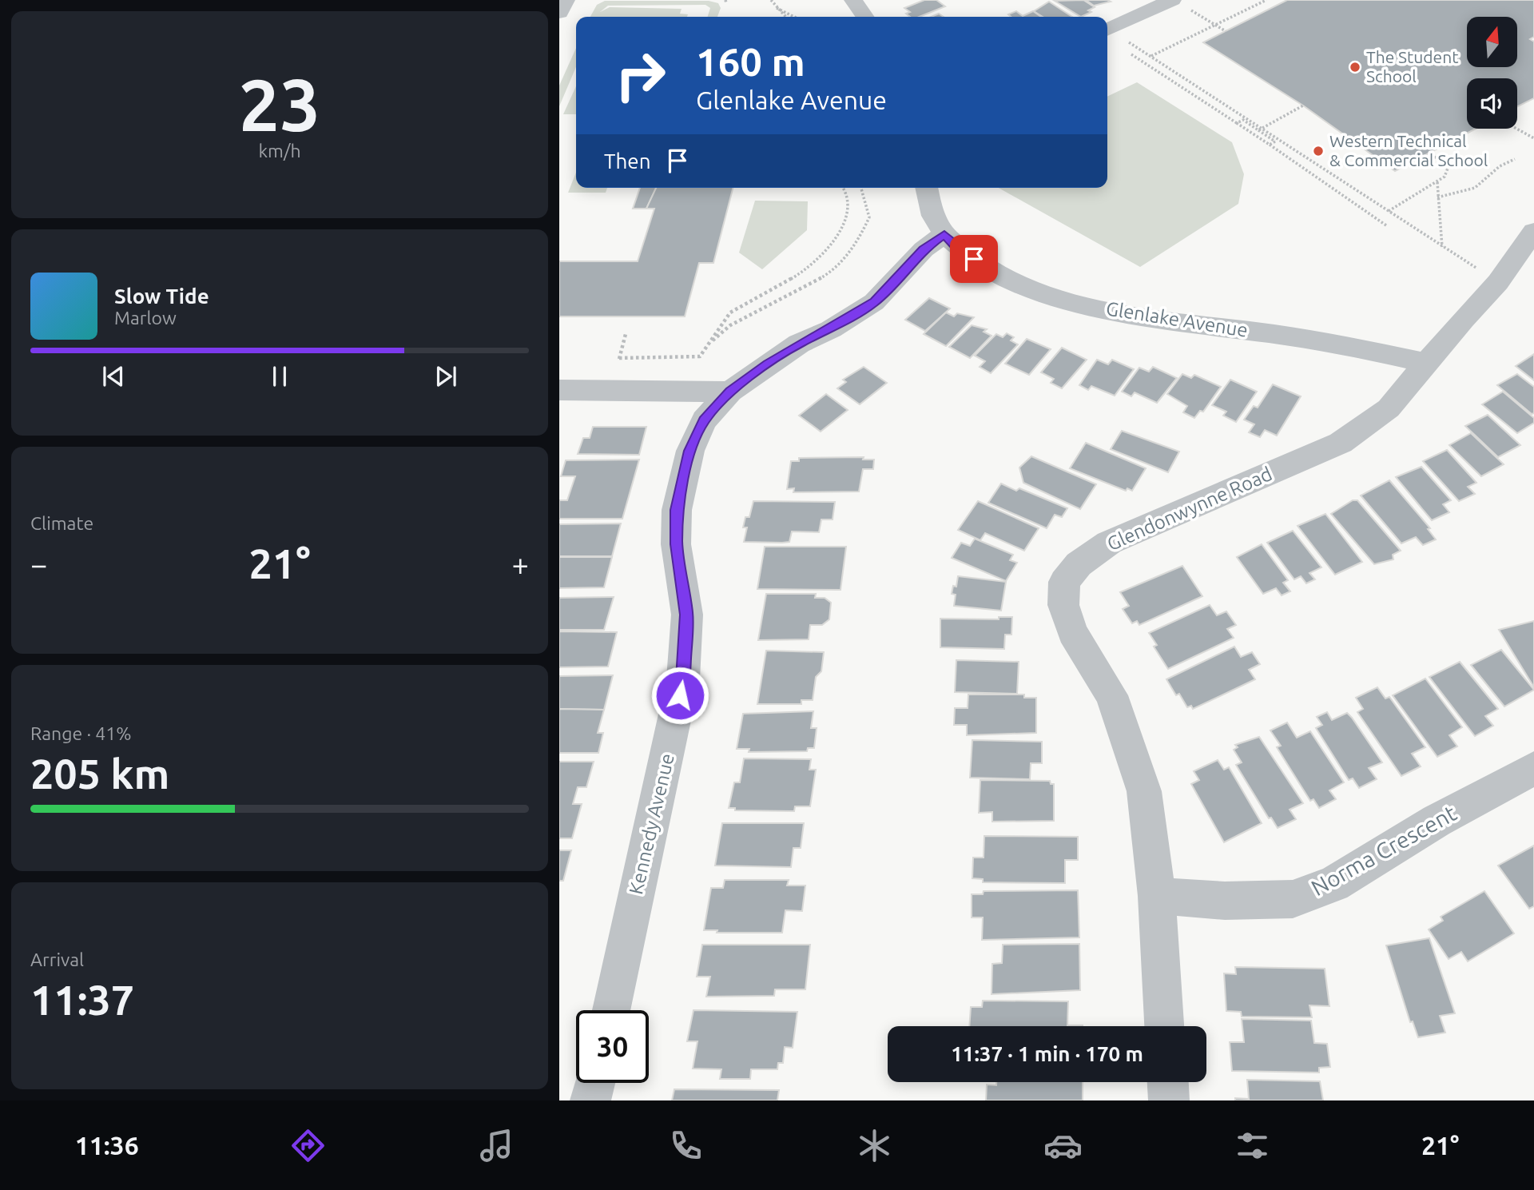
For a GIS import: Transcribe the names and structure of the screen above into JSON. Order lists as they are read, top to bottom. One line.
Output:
{"streets":{"street":["Glenlake Avenue","Glendonwynne Road","Kennedy Avenue","Norma Crescent"]},"crossings":[["Glenlake Avenue","Glendonwynne Road"],["Glenlake Avenue","Kennedy Avenue"],["Glendonwynne Road","Norma Crescent"]],"places":["The Student School","Western Technical & Commercial School"],"north":"top","page":{"tile":[["23","km/h"],"Climate",["Range · 41%","205 km"],["Arrival","11:37"]],"turn":["160 m","Glenlake Avenue"],"then":"Then","song":["Slow Tide","Marlow"],"heat":["−","21°","+"],"limit":"30","trip":"11:37 · 1 min · 170 m","tabs":["11:36","21°"]}}
